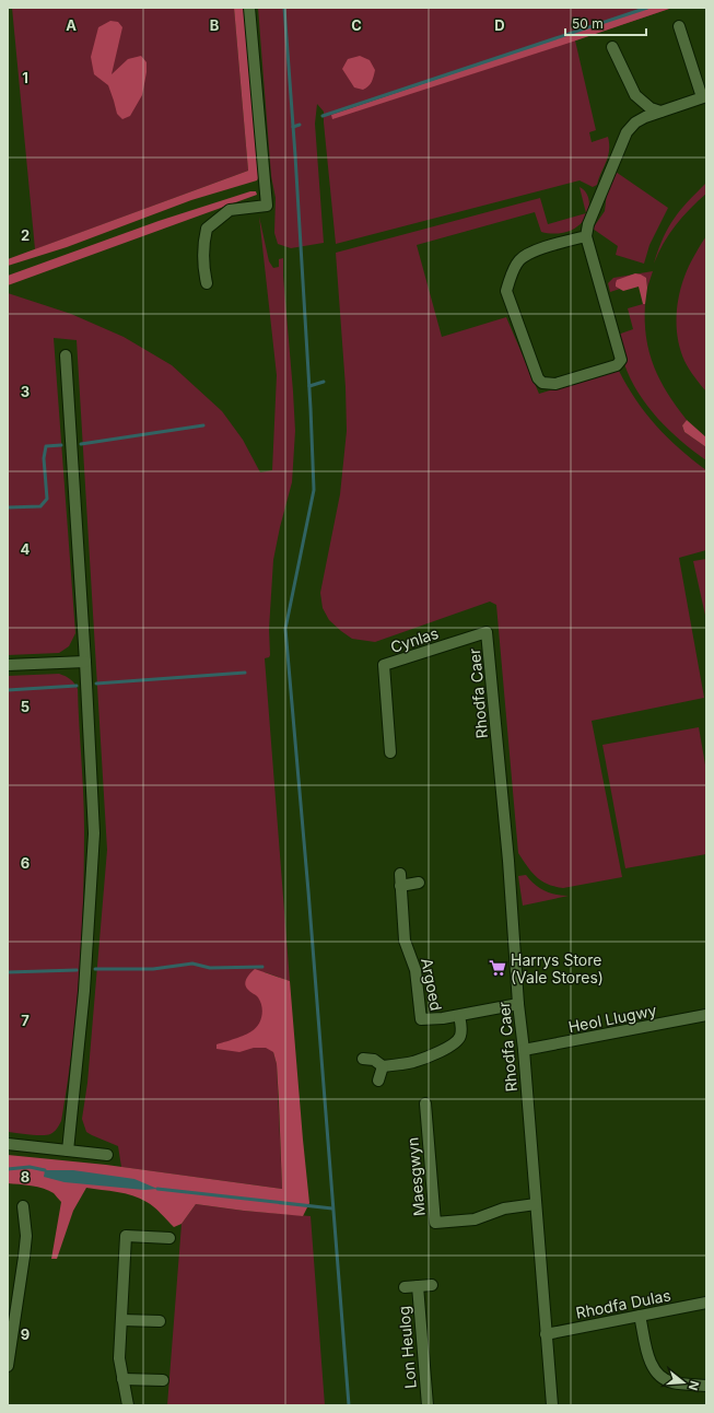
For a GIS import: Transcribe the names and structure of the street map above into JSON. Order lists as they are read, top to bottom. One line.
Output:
{"streets":{"street":["Cynlas","Rhodfa Caer","Argoed","Heol Llugwy","Maesgwyn","Rhodfa Dulas","Lon Heulog"]},"crossings":[["Cynlas","Rhodfa Caer"],["Rhodfa Caer","Argoed"],["Rhodfa Caer","Heol Llugwy"],["Rhodfa Caer","Maesgwyn"],["Rhodfa Caer","Rhodfa Dulas"]],"places":{"supermarket":["Harrys Store (Vale Stores)"]},"scale_bar":"50 m","north":"right","grid":{"columns":["A","B","C","D"],"rows":["1","2","3","4","5","6","7","8","9"]}}
